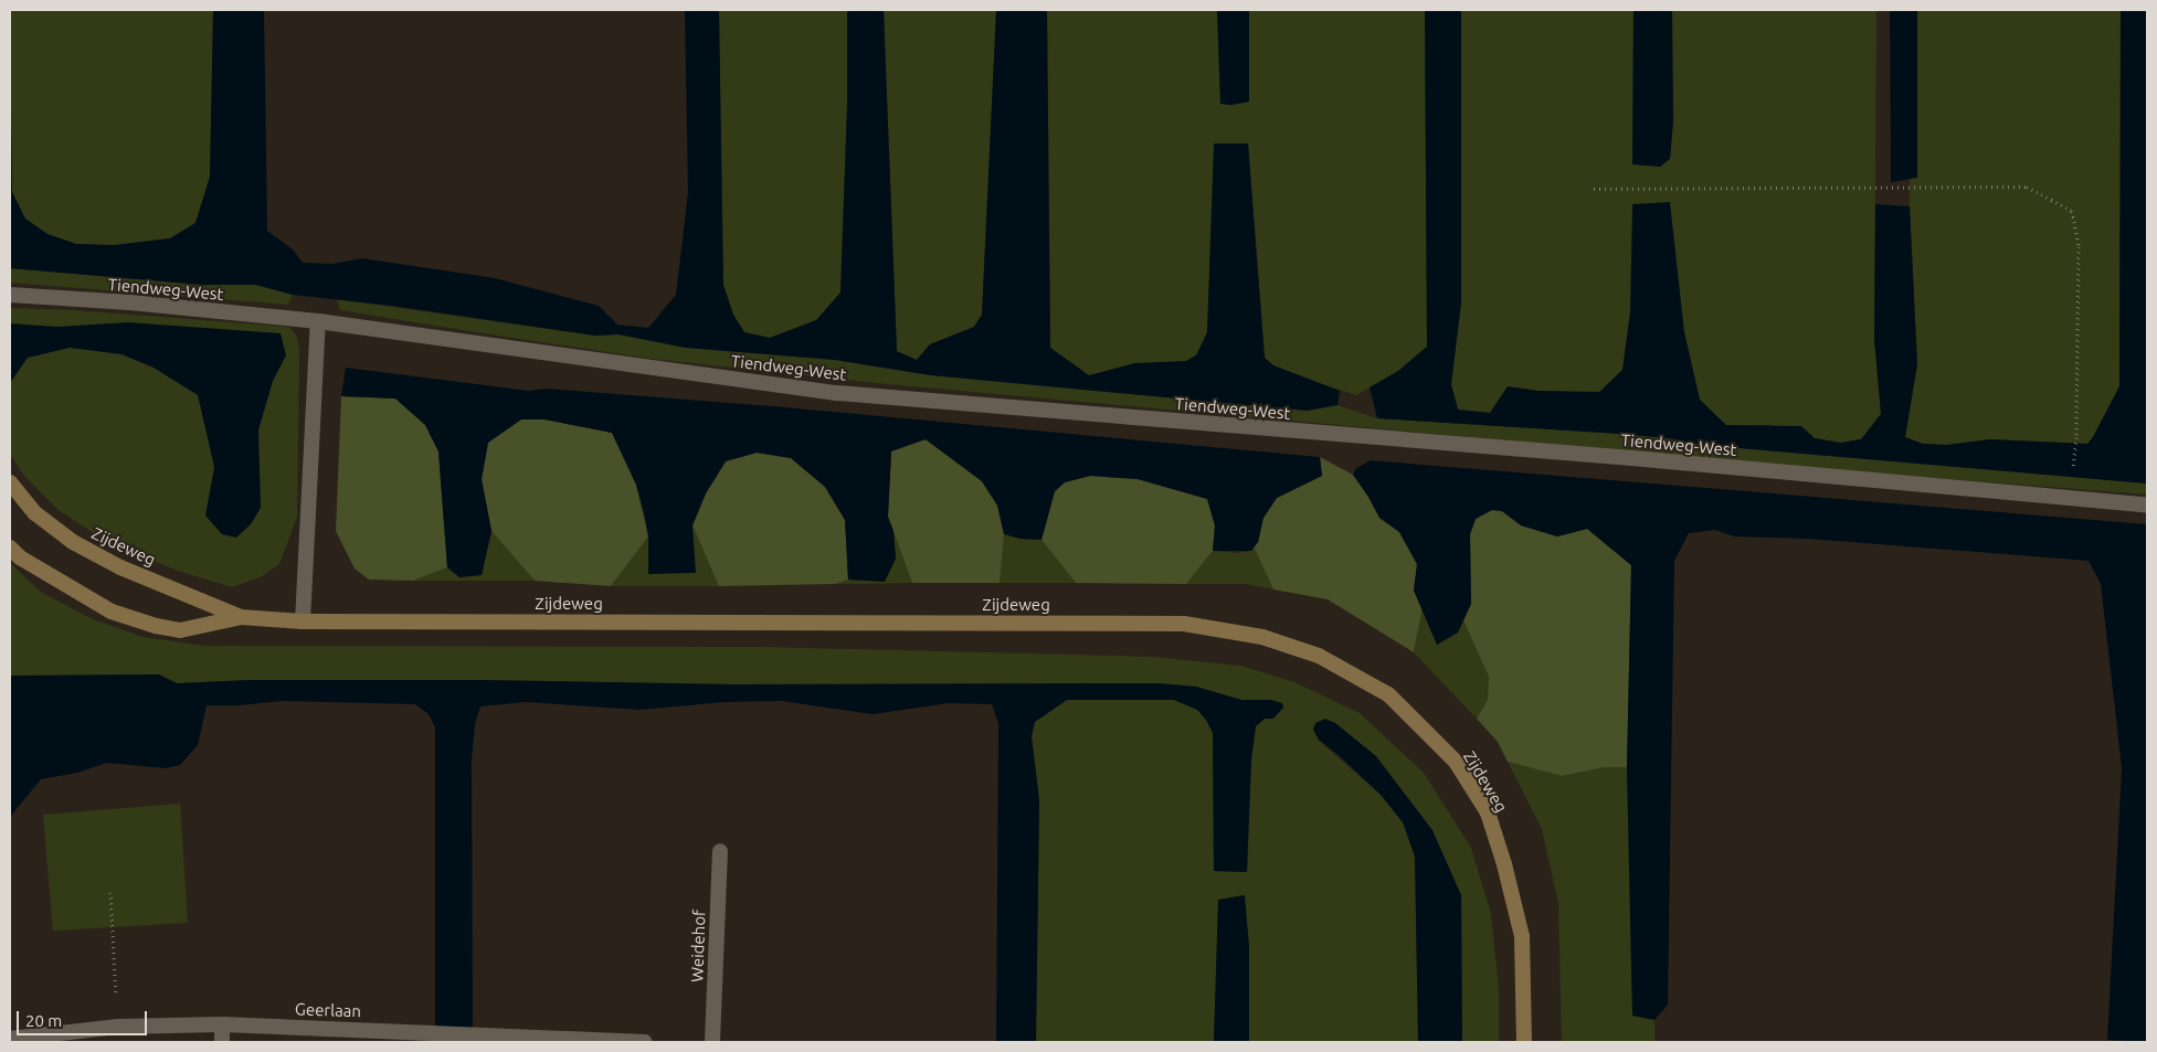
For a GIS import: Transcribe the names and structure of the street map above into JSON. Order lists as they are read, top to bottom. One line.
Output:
{"streets":{"main road":["Zijdeweg"],"street":["Tiendweg-West","Weidehof","Geerlaan"]},"scale_bar":"20 m"}
